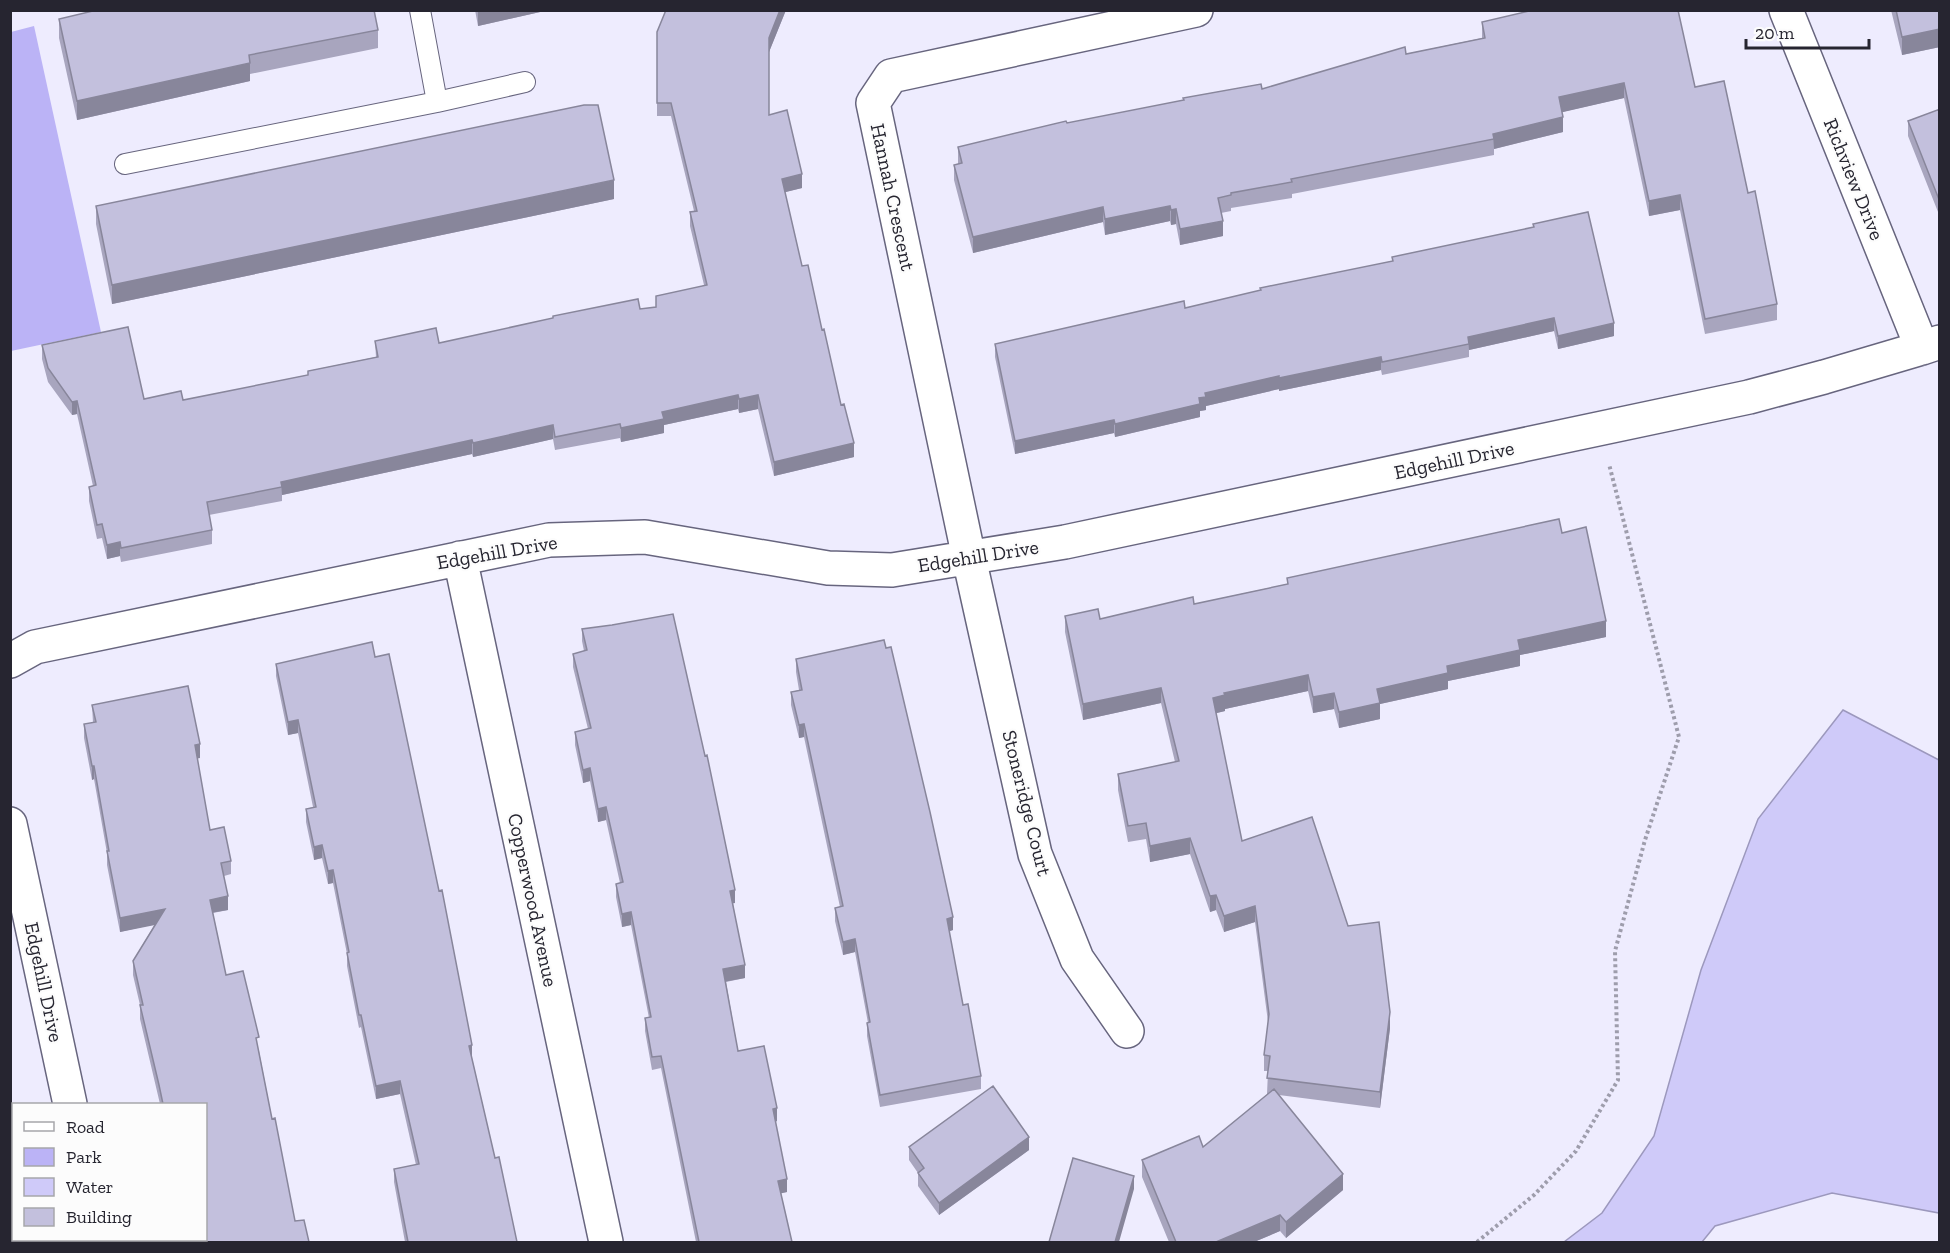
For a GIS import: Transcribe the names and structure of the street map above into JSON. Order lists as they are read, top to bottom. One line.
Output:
{"streets":{"street":["Richview Drive","Hannah Crescent","Edgehill Drive","Stoneridge Court","Copperwood Avenue"]},"crossings":[["Richview Drive","Edgehill Drive"],["Hannah Crescent","Edgehill Drive"],["Hannah Crescent","Stoneridge Court"],["Edgehill Drive","Stoneridge Court"],["Edgehill Drive","Copperwood Avenue"]],"legend":["Road","Park","Water","Building"],"scale_bar":"20 m"}
